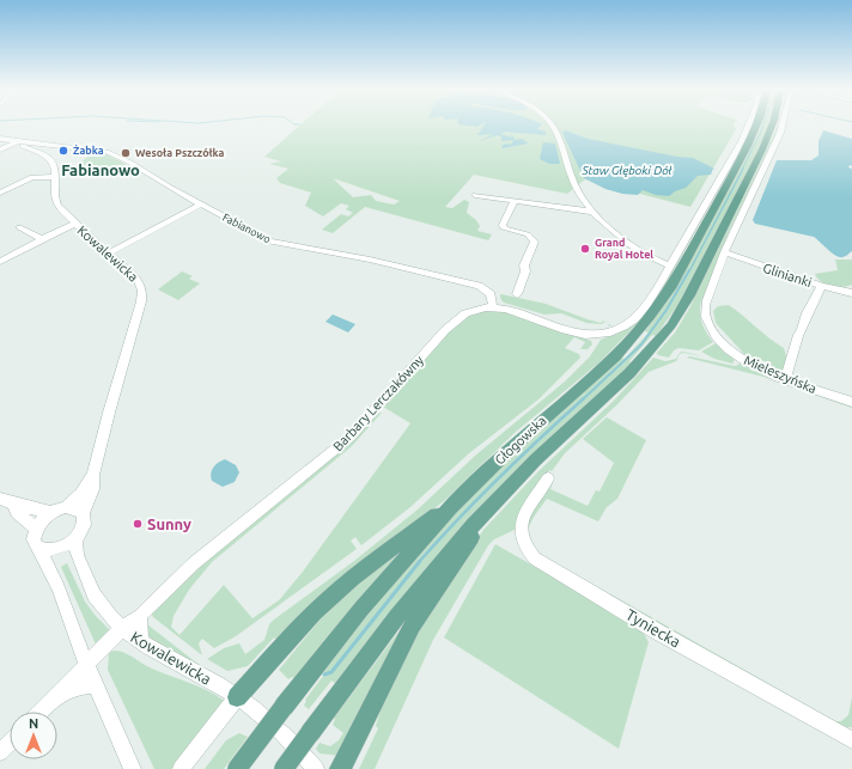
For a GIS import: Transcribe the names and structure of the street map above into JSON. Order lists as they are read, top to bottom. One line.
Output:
{"streets":{"main road":["Głogowska"],"street":["Fabianowo","Kowalewicka","Glinianki","Mieleszyńska","Barbary Lerczakówny","Tyniecka"]},"crossings":[["Fabianowo","Kowalewicka"],["Fabianowo","Barbary Lerczakówny"],["Kowalewicka","Barbary Lerczakówny"],["Glinianki","Mieleszyńska"]],"districts":["Fabianowo"],"water":["Staw Głęboki Dół"],"places":["Żabka","Wesoła Pszczółka","Grand Royal Hotel","Sunny"],"north":"top"}
